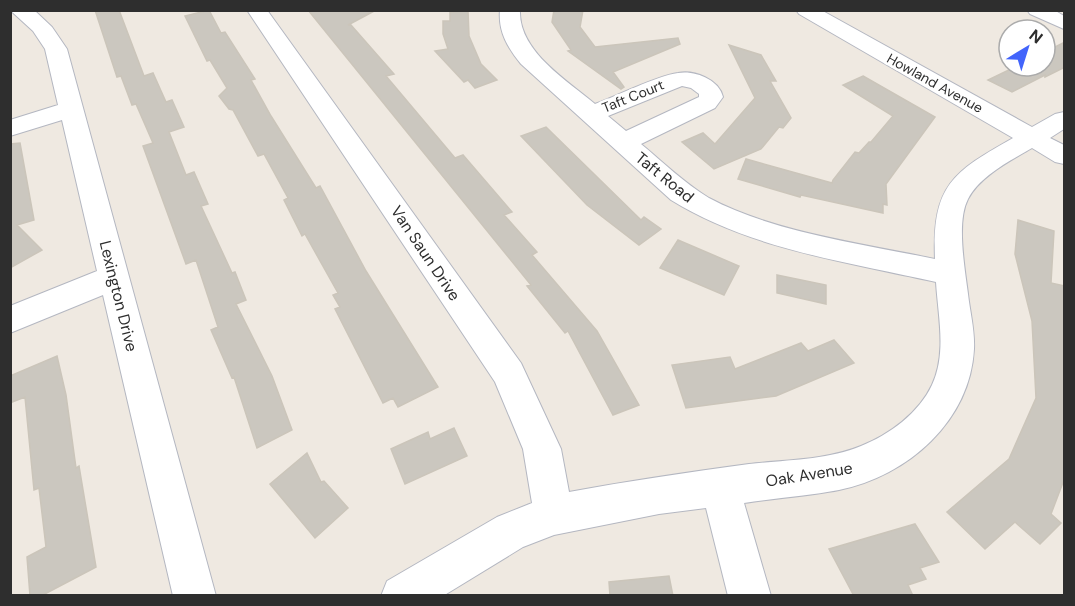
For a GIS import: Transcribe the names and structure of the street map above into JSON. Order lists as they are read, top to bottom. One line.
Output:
{"streets":{"street":["Howland Avenue","Taft Court","Taft Road","Van Saun Drive","Lexington Drive","Oak Avenue"]},"crossings":[["Howland Avenue","Oak Avenue"],["Taft Court","Taft Road"],["Taft Road","Oak Avenue"],["Van Saun Drive","Oak Avenue"]],"north":"top right"}
